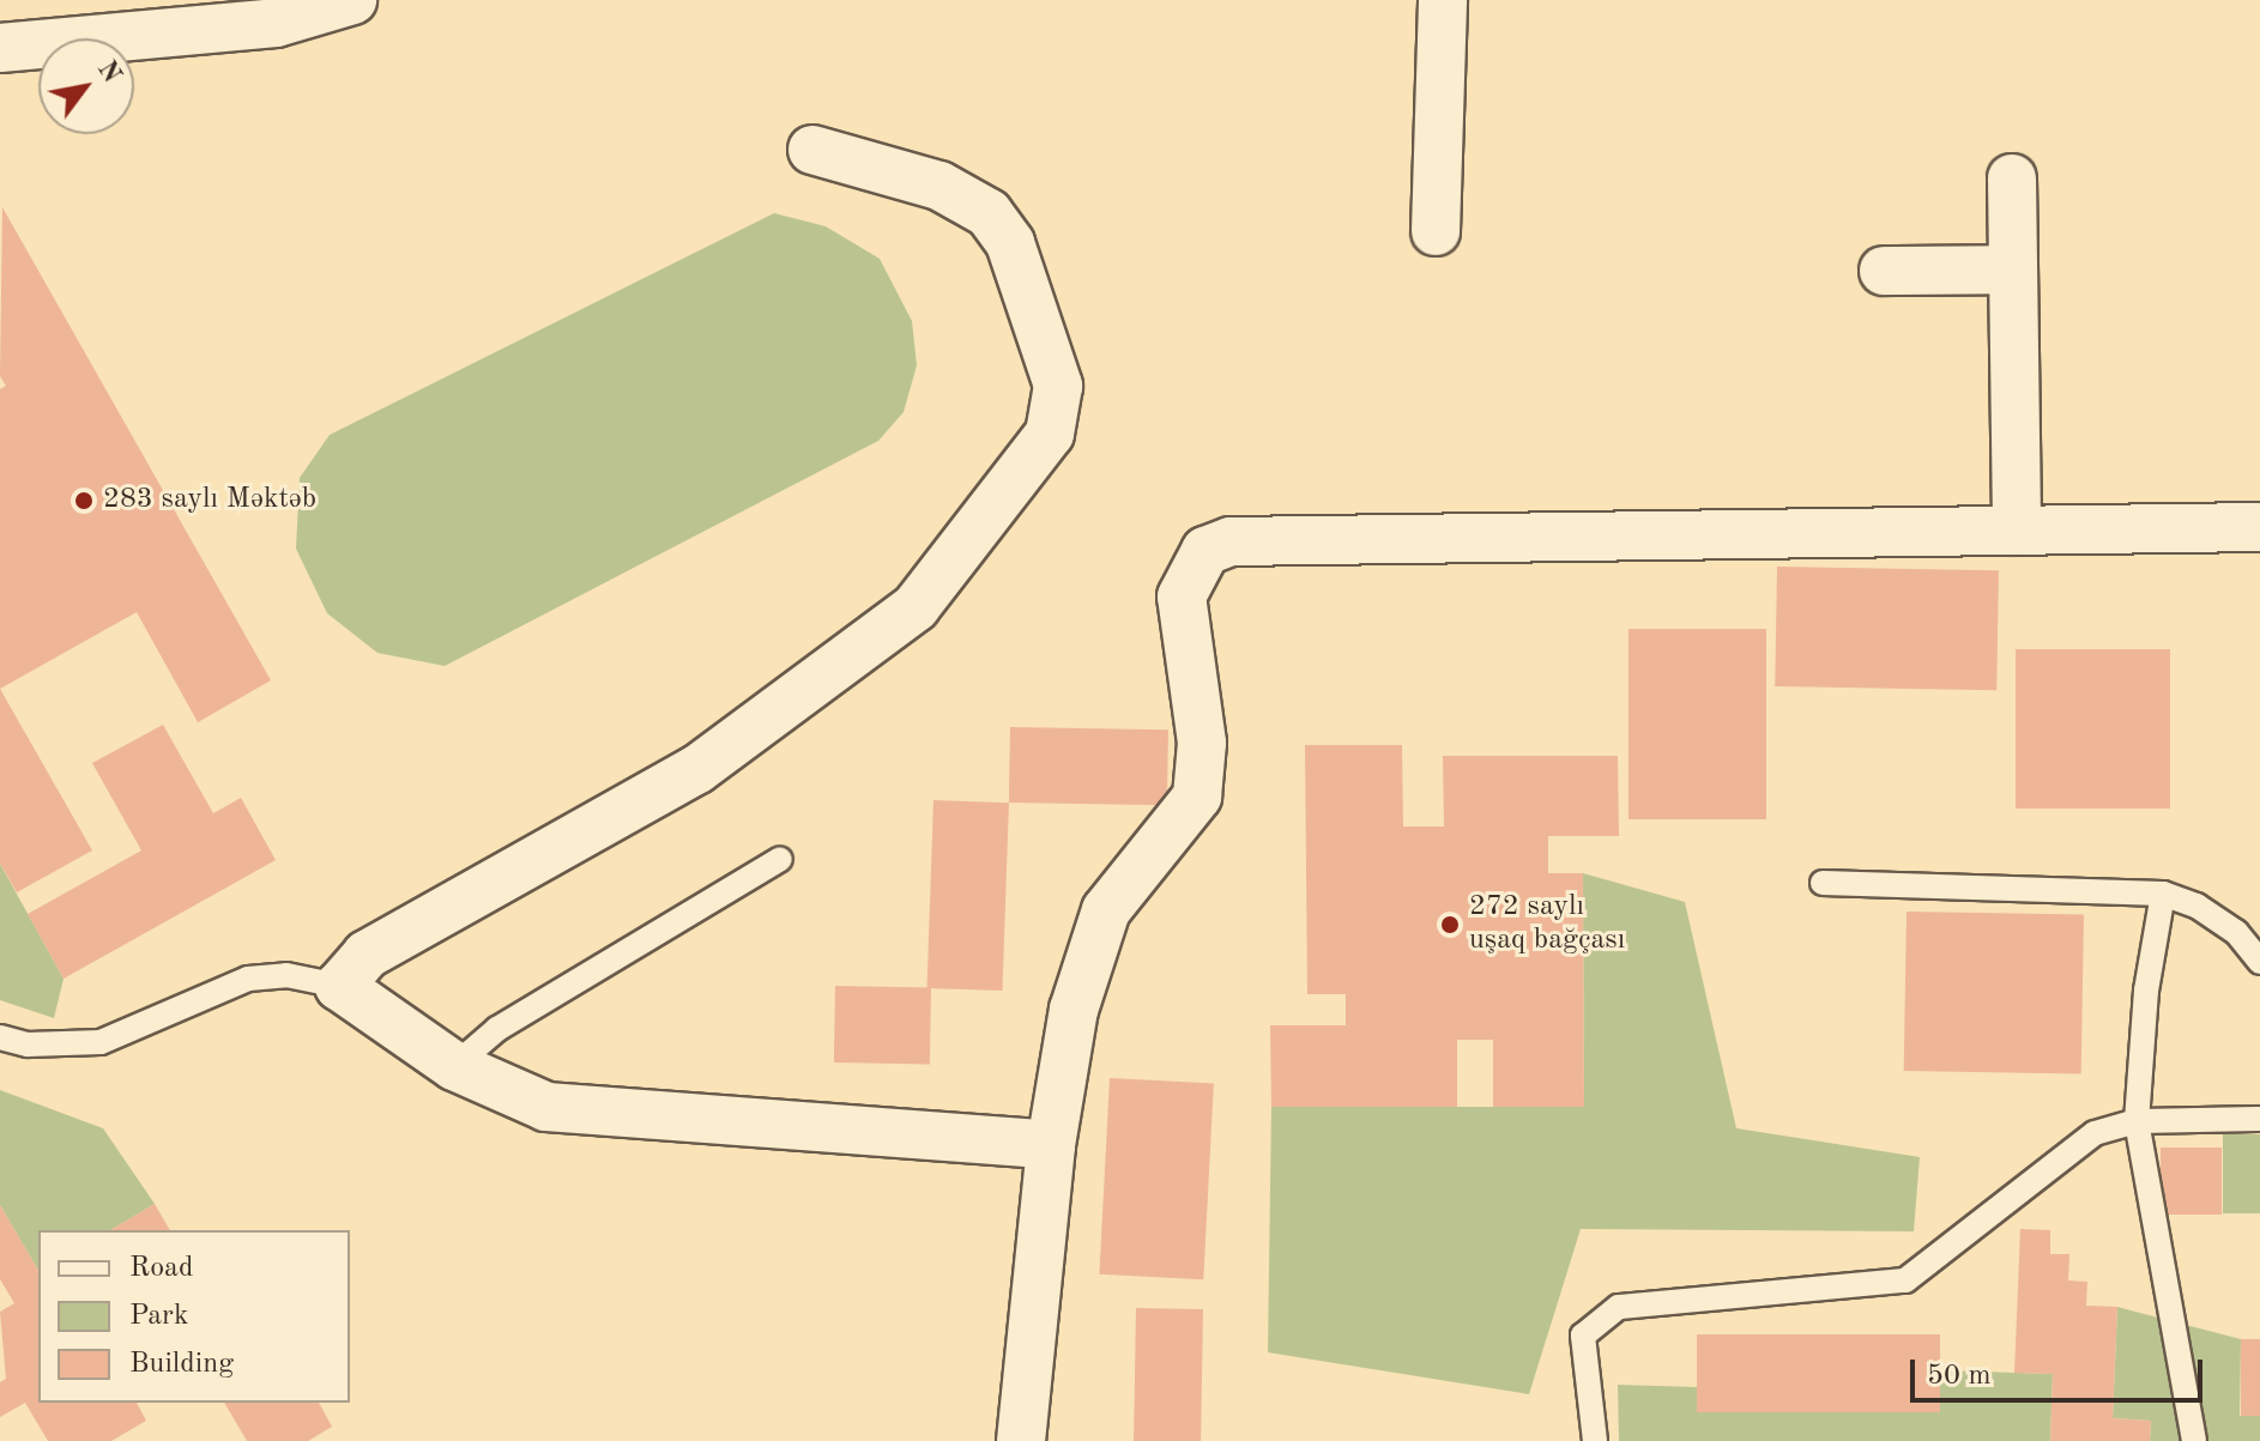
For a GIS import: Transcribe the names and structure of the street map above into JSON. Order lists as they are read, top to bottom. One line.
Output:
{"places":["283 saylı Məktəb","272 saylı uşaq bağçası"],"legend":["Road","Park","Building"],"scale_bar":"50 m","north":"top right"}
